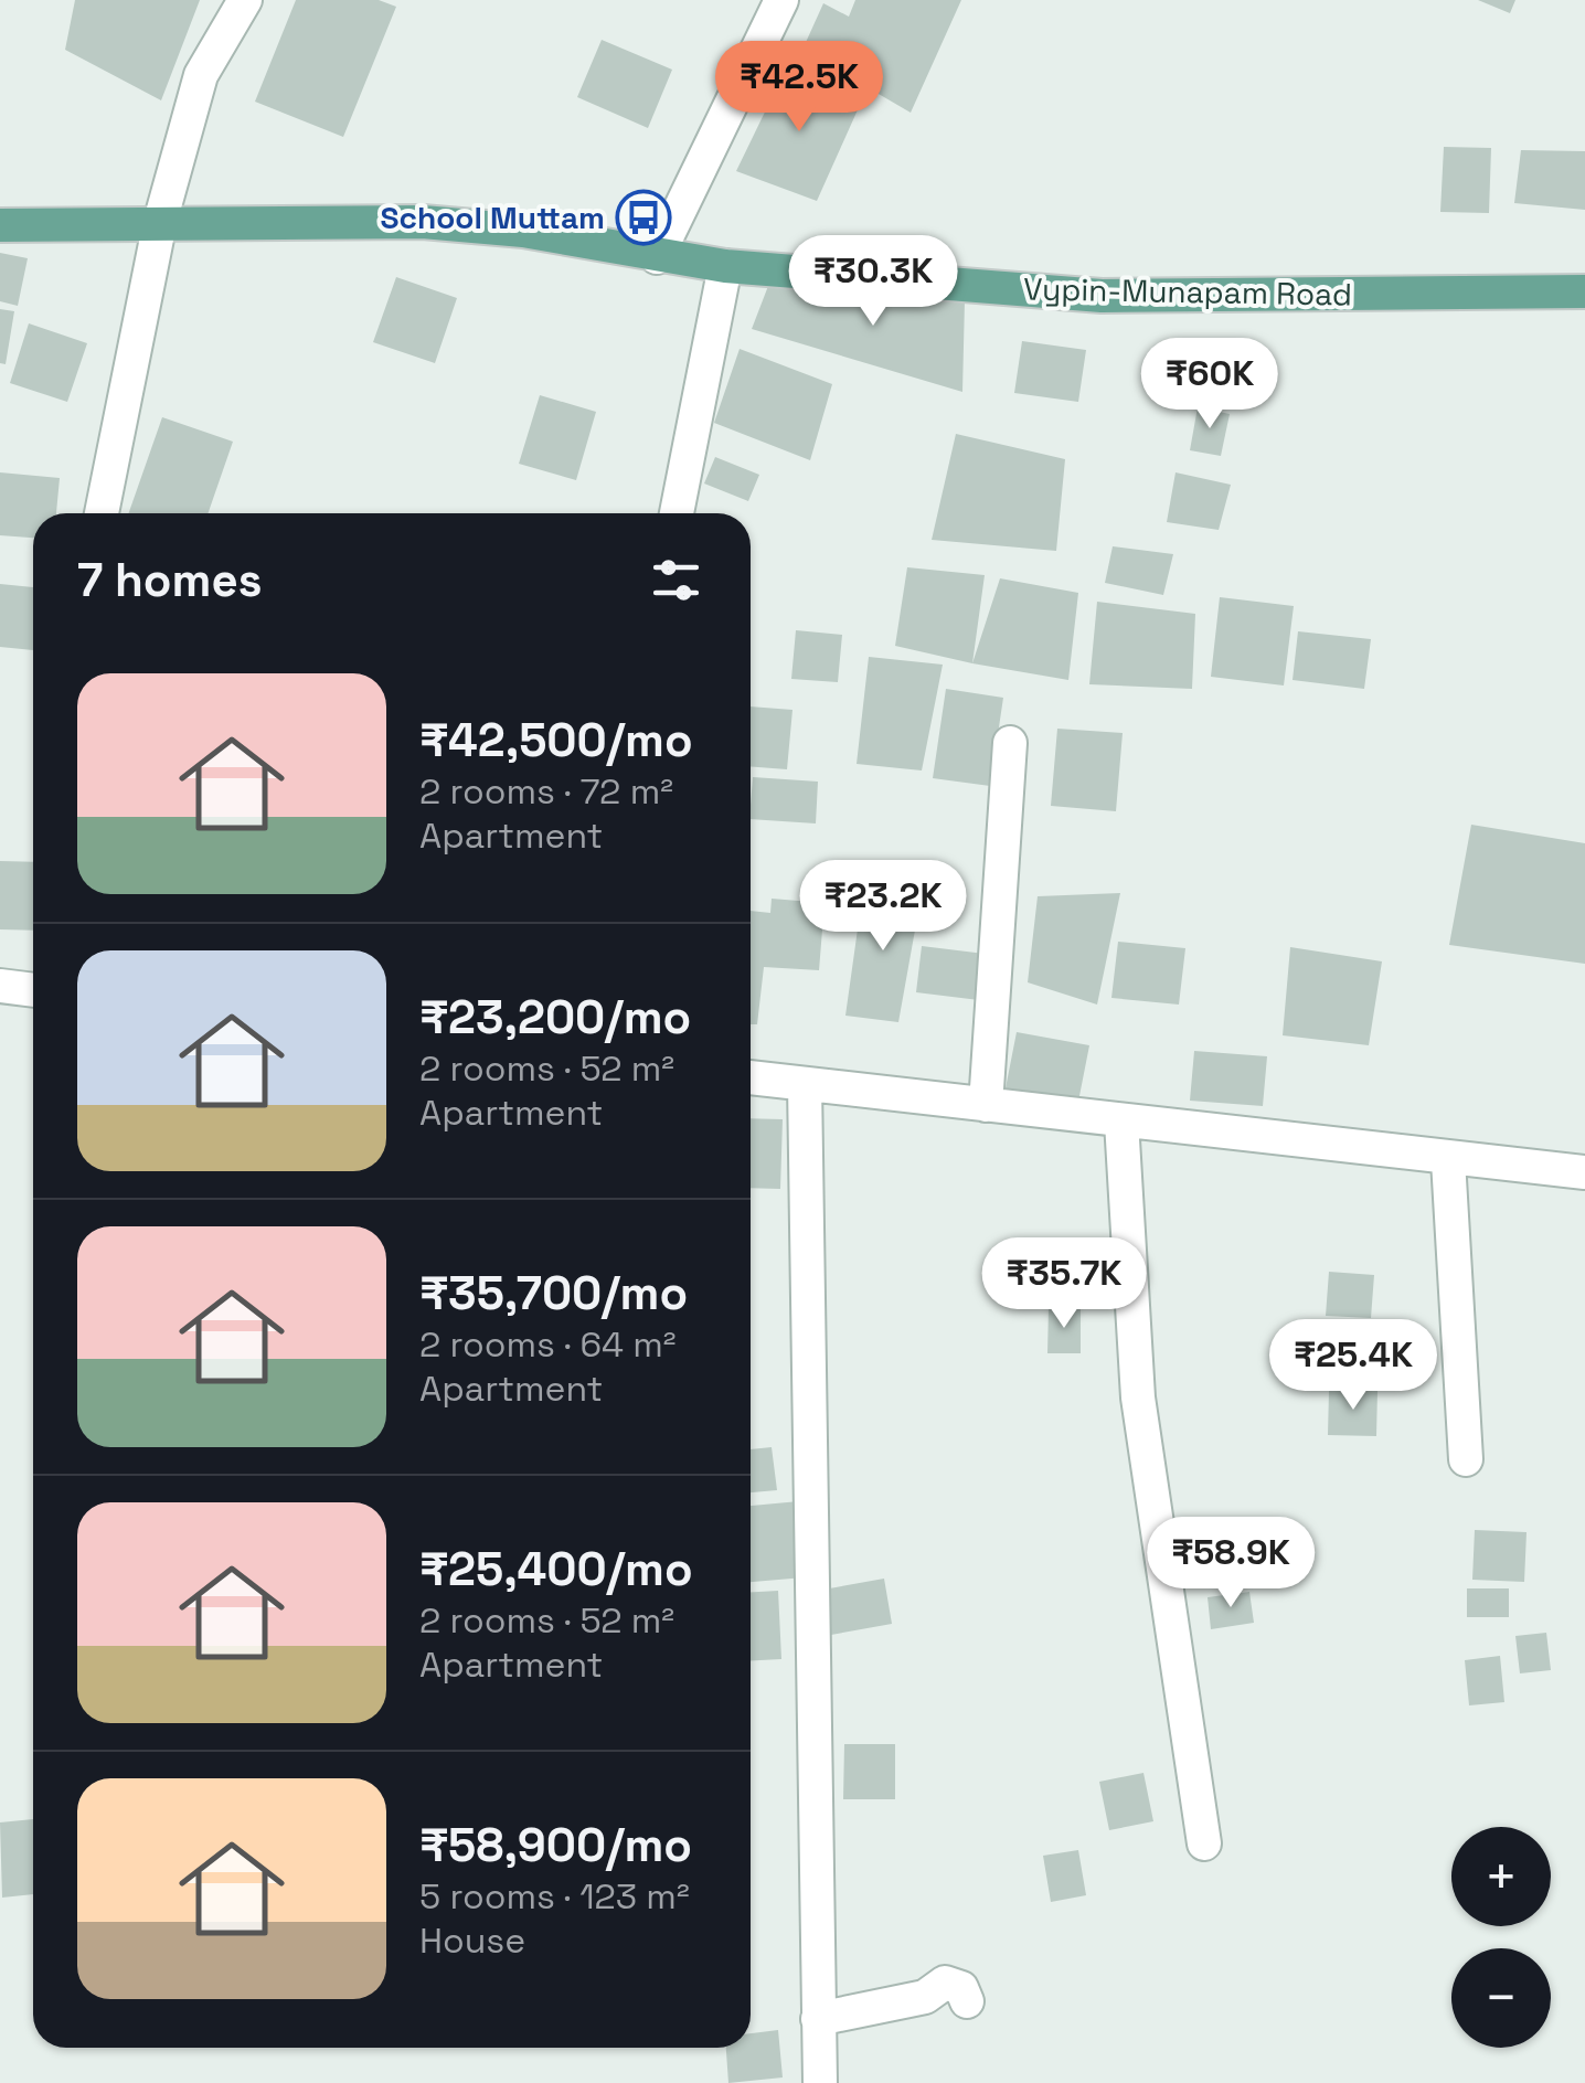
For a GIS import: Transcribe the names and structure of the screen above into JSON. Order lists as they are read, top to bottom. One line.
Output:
{"streets":{"main road":["Vypin-Munapam Road"]},"places":{"bus stop":["School Muttam"]},"page":{"price":["₹42.5K","₹30.3K","₹60K","₹23.2K","₹35.7K","₹25.4K","₹58.9K"],"heading":"7 homes","list":[{"name":"₹42,500/mo","note":"2 rooms · 72 m² · Apartment"},{"name":"₹23,200/mo","note":"2 rooms · 52 m² · Apartment"},{"name":"₹35,700/mo","note":"2 rooms · 64 m² · Apartment"},{"name":"₹25,400/mo","note":"2 rooms · 52 m² · Apartment"},{"name":"₹58,900/mo","note":"5 rooms · 123 m² · House"}],"map_buttons":["+","−"]}}
